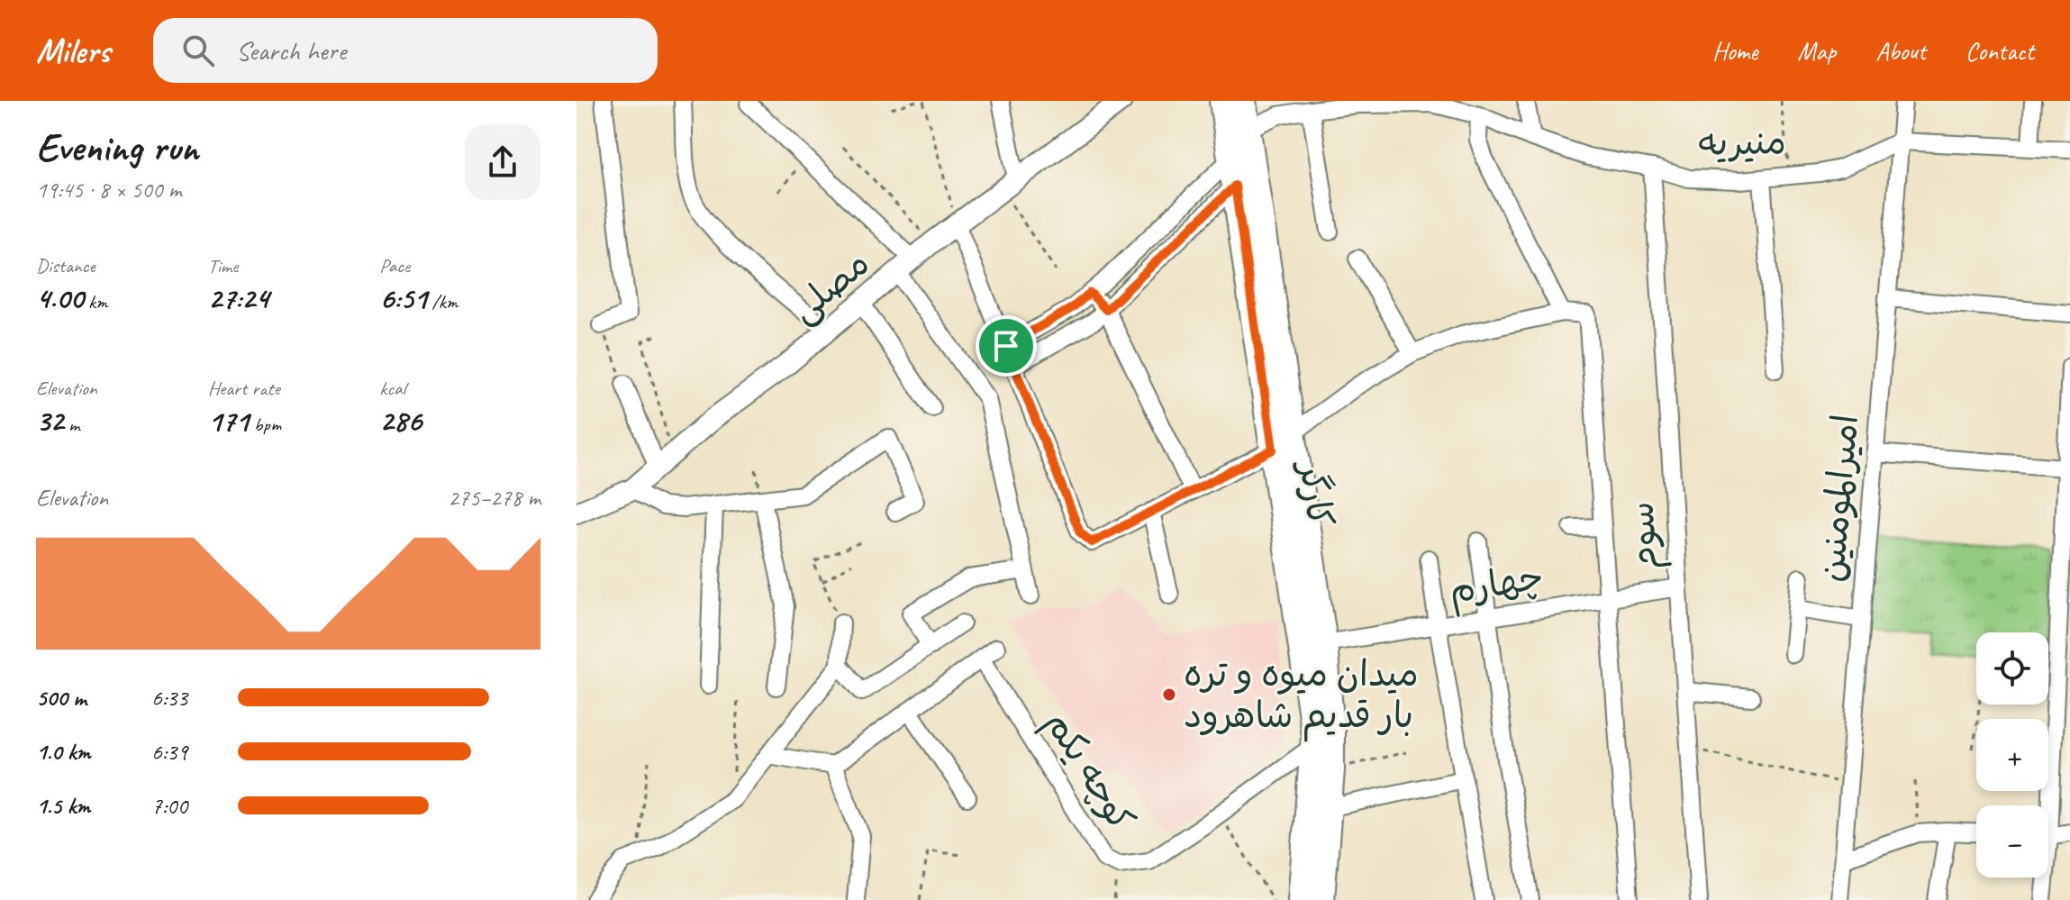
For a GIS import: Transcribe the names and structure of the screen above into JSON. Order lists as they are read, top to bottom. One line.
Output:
{"streets":{"main road":["کارگر"],"street":["منیریه","مصلی","امیرالمومنین","سوم","چهارم","کوچه یکم"]},"crossings":[["منیریه","کارگر"],["منیریه","امیرالمومنین"],["منیریه","سوم"],["کارگر","چهارم"],["کارگر","کوچه یکم"],["سوم","چهارم"]],"places":["میدان میوه و تره بار قدیم شاهرود"],"page":{"header":"Milers","search":"Search here","nav":["Home","Map","About","Contact"],"heading":["Evening run","19:45 · 8 × 500 m"],"stats":[["Distance","4.00 km"],["Time","27:24"],["Pace","6:51 /km"],["Elevation","32 m"],["Heart rate","171 bpm"],["kcal","286"]],"chart":["Elevation","275–278 m"],"map_buttons":["+","−"],"list":[{"name":"500 m","note":"6:33"},{"name":"1.0 km","note":"6:39"},{"name":"1.5 km","note":"7:00"}]}}
